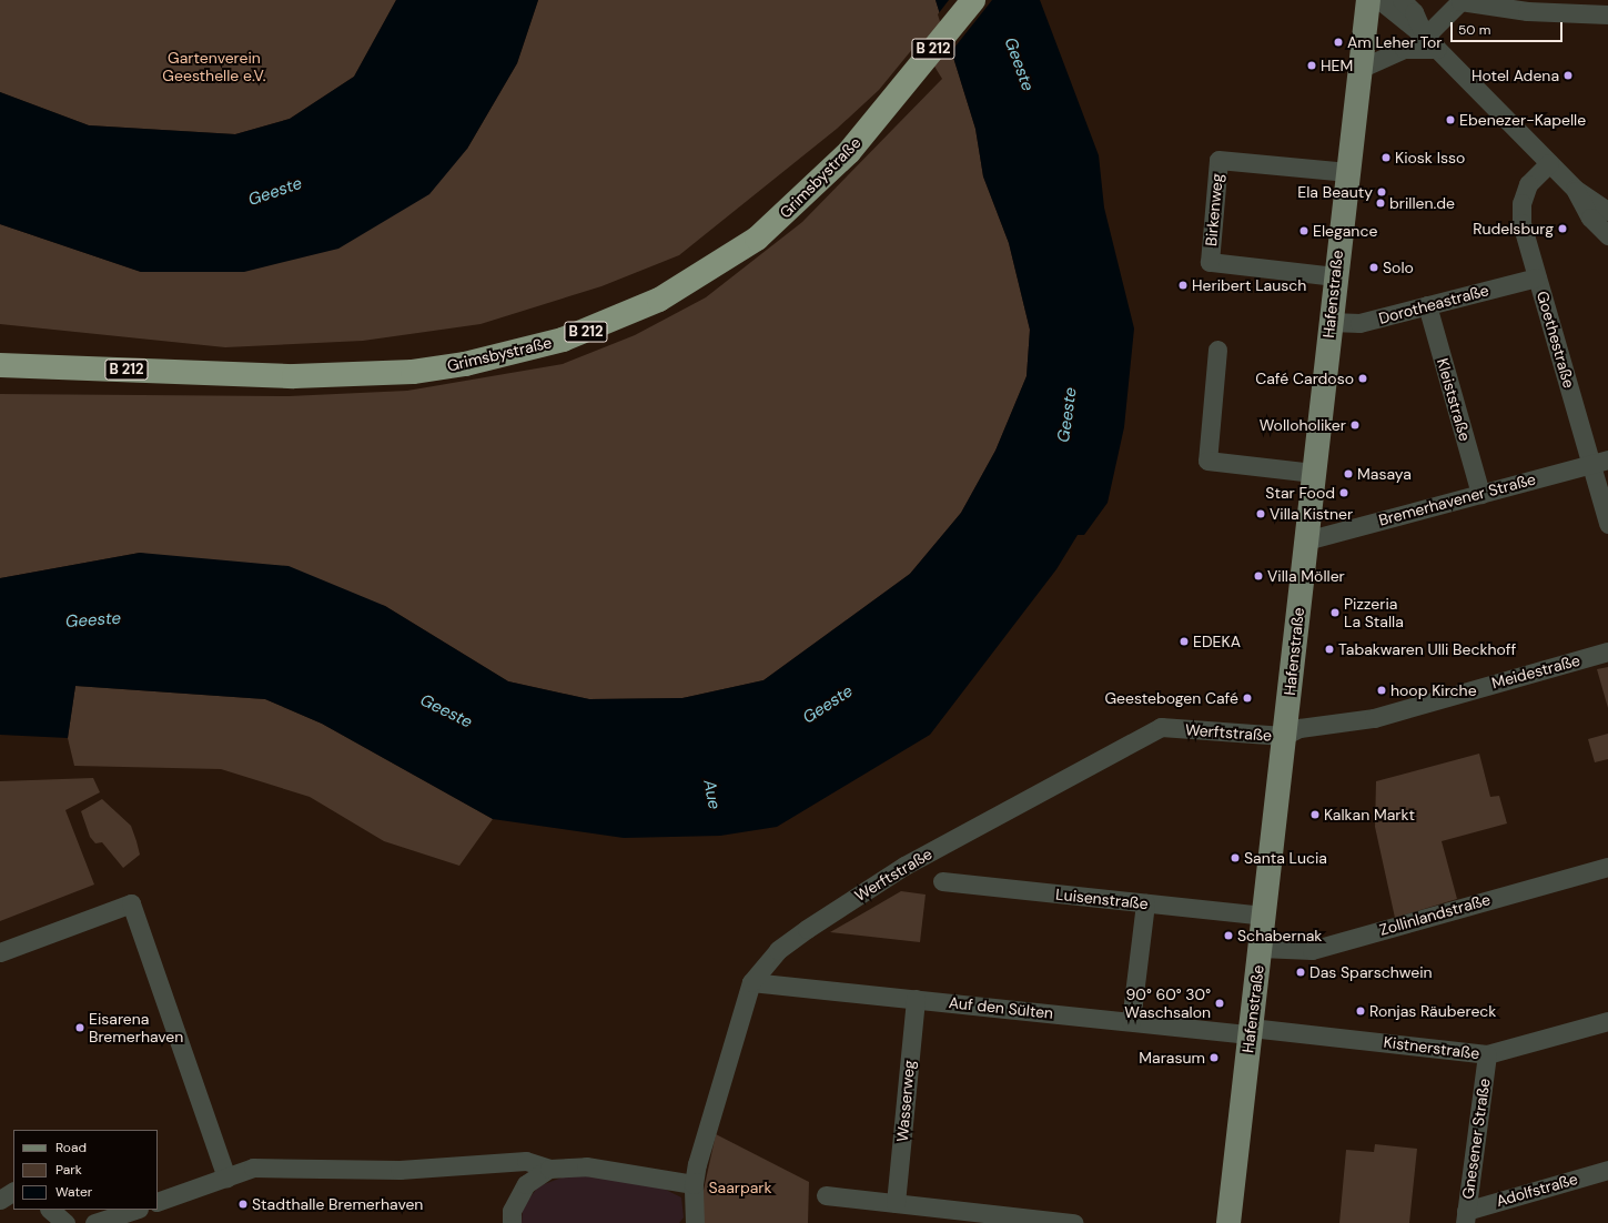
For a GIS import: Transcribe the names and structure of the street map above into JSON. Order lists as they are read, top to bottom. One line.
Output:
{"streets":{"highway":["B 212","Grimsbystraße"],"main road":["Hafenstraße"],"street":["Birkenweg","Dorotheastraße","Goethestraße","Kleiststraße","Bremerhavener Straße","Meidestraße","Werftstraße","Luisenstraße","Zollinlandstraße","Auf den Sülten","Kistnerstraße","Wasserweg","Gnesener Straße","Adolfstraße"]},"crossings":[["Birkenweg","Hafenstraße"],["Hafenstraße","Dorotheastraße"],["Hafenstraße","Bremerhavener Straße"],["Hafenstraße","Meidestraße"],["Hafenstraße","Werftstraße"],["Hafenstraße","Luisenstraße"],["Hafenstraße","Zollinlandstraße"],["Hafenstraße","Auf den Sülten"],["Hafenstraße","Kistnerstraße"],["Dorotheastraße","Goethestraße"],["Dorotheastraße","Kleiststraße"],["Goethestraße","Bremerhavener Straße"],["Kleiststraße","Bremerhavener Straße"],["Meidestraße","Werftstraße"],["Werftstraße","Auf den Sülten"],["Auf den Sülten","Kistnerstraße"],["Auf den Sülten","Wasserweg"],["Kistnerstraße","Gnesener Straße"],["Gnesener Straße","Adolfstraße"]],"water":["Geeste","Aue"],"parks":["Gartenverein Geesthelle e.V.","Saarpark"],"places":["Am Leher Tor","HEM","Hotel Adena","Ebenezer-Kapelle","Kiosk Isso","Ela Beauty","brillen.de","Rudelsburg","Elegance","Solo","Heribert Lausch","Café Cardoso","Wolloholiker","Masaya","Star Food","Villa Kistner","Villa Möller","Pizzeria La Stalla","EDEKA","Tabakwaren Ulli Beckhoff","hoop Kirche","Geestebogen Café","Kalkan Markt","Santa Lucia","Schabernak","Das Sparschwein","90° 60° 30° Waschsalon","Ronjas Räubereck","Eisarena Bremerhaven","Marasum","Stadthalle Bremerhaven"],"legend":["Road","Park","Water"],"scale_bar":"50 m"}
